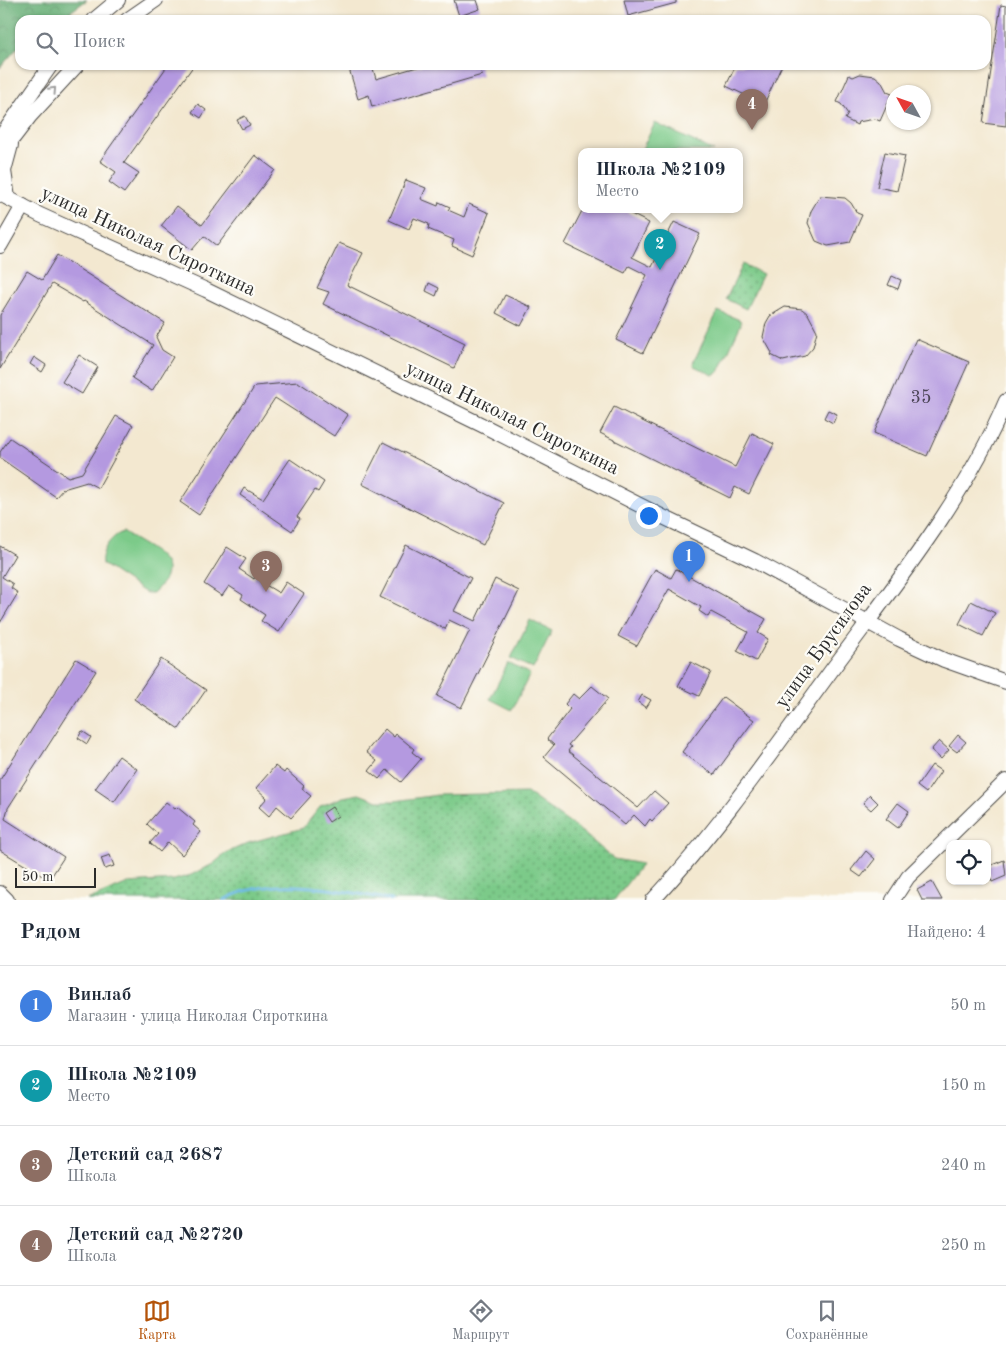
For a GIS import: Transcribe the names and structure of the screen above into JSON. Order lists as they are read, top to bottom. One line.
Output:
{"streets":{"street":["улица Николая Сироткина","улица Брусилова"]},"crossings":[["улица Николая Сироткина","улица Брусилова"]],"house_numbers":["35"],"scale_bar":"50 m","north":"top left","page":{"search":"Поиск","pins":["4","2","1","3"],"popup":["Школа №2109","Место"],"scale":"50 m","heading":["Рядом","Найдено: 4"],"list":[{"mark":"1","name":"Винлаб","note":"Магазин · улица Николая Сироткина","value":"50 m"},{"mark":"2","name":"Школа №2109","note":"Место","value":"150 m"},{"mark":"3","name":"Детский сад 2687","note":"Школа","value":"240 m"},{"mark":"4","name":"Детский сад №2720","note":"Школа","value":"250 m"}],"nav":["Карта","Маршрут","Сохранённые"]}}
